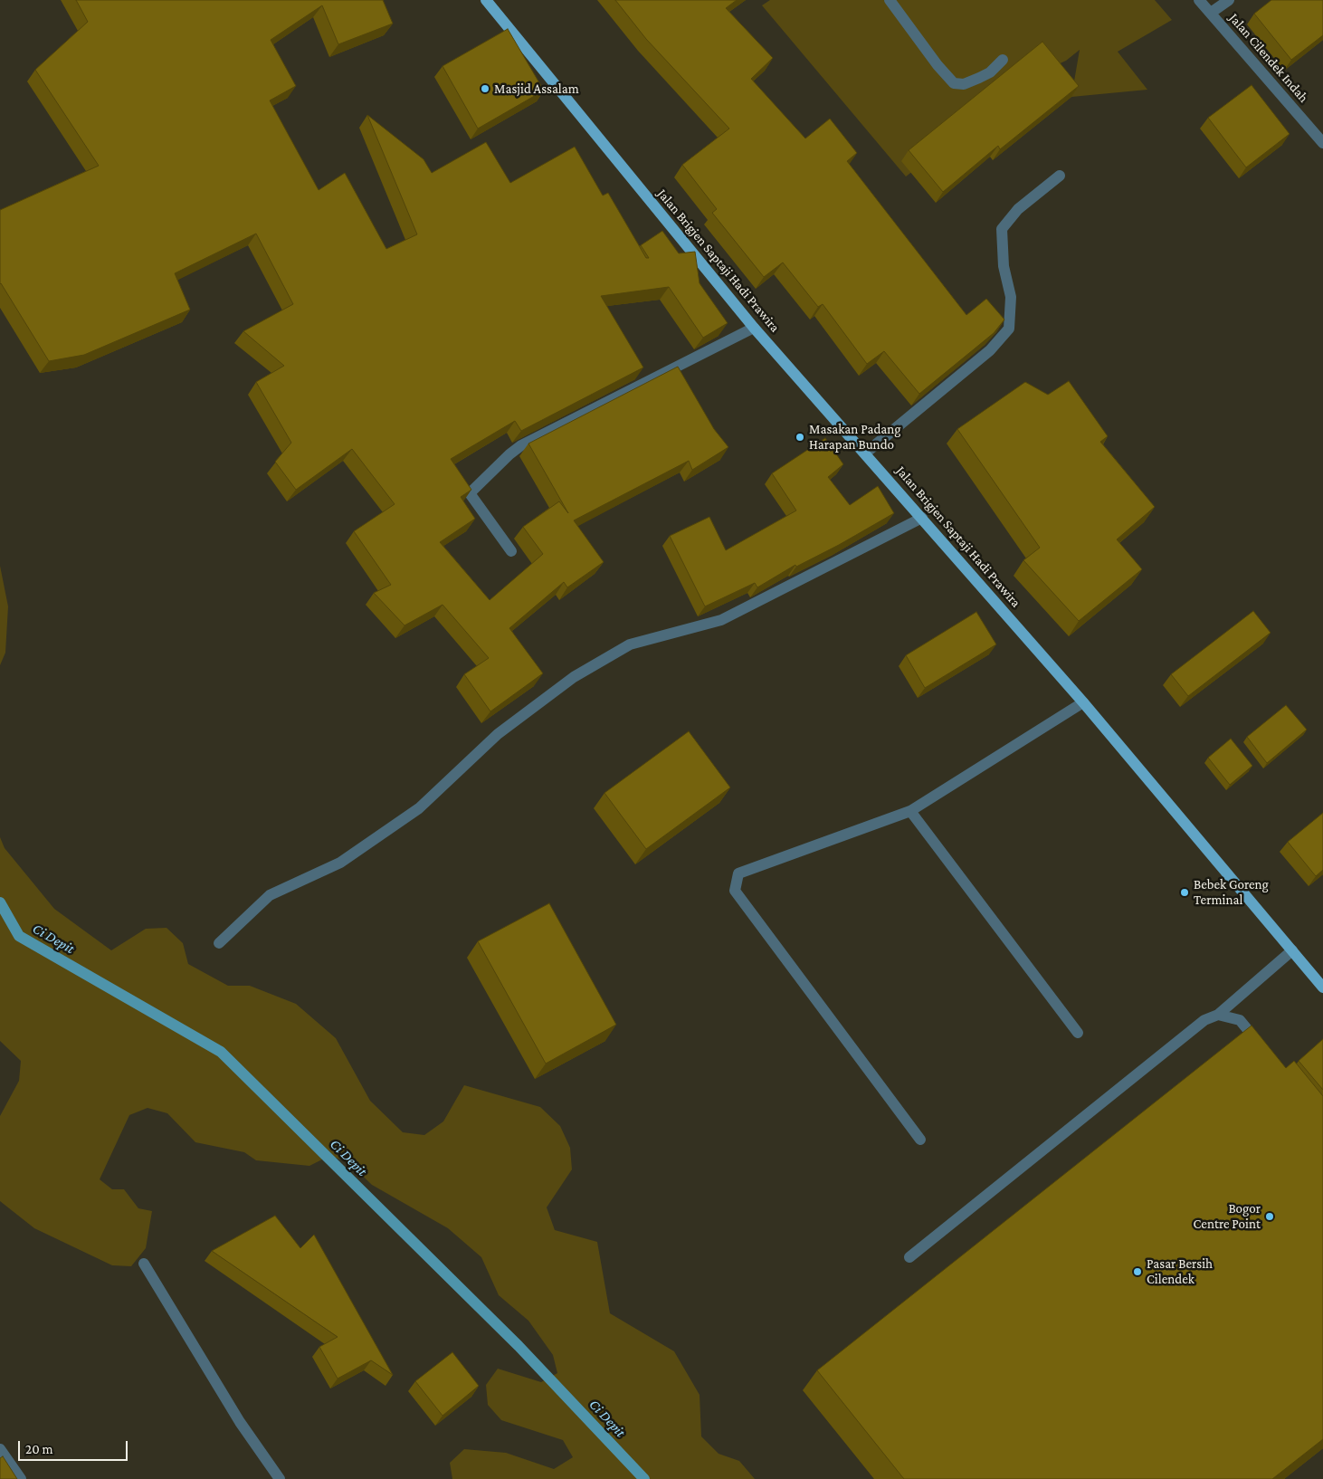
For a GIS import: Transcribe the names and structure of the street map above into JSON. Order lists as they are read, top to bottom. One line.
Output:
{"streets":{"main road":["Jalan Brigjen Saptaji Hadi Prawira"],"street":["Jalan Cilendek Indah"]},"water":["Ci Depit"],"places":["Masjid Assalam","Masakan Padang Harapan Bundo","Bebek Goreng Terminal","Bogor Centre Point","Pasar Bersih Cilendek"],"scale_bar":"20 m"}
